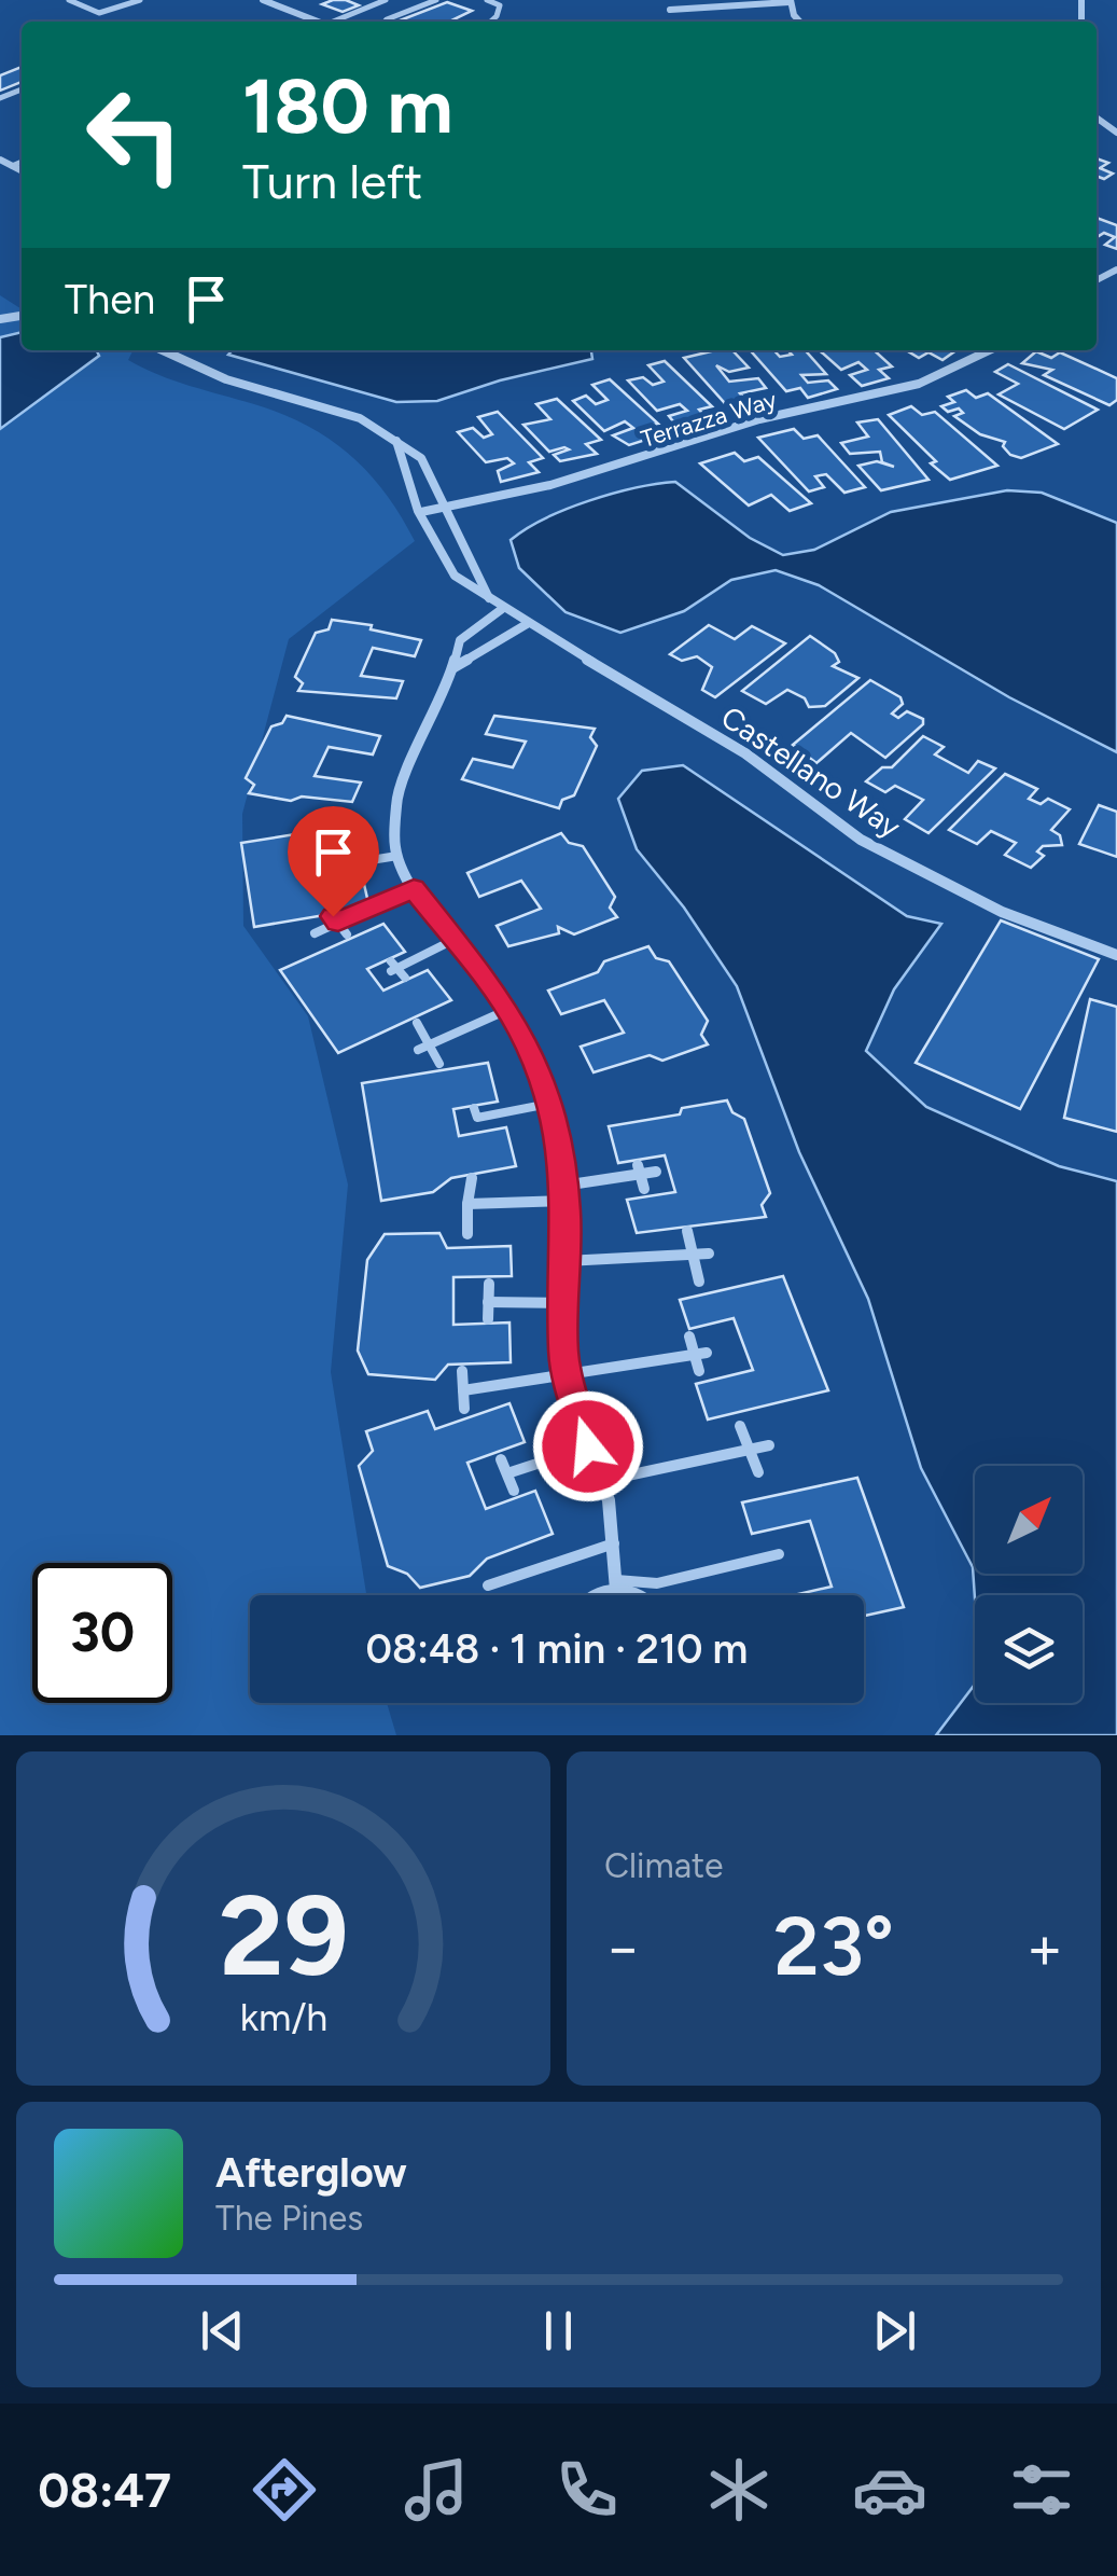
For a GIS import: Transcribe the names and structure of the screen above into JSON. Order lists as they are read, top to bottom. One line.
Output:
{"streets":{"street":["Terrazza Way","Castellano Way"]},"crossings":[["Terrazza Way","Castellano Way"]],"north":"top right","page":{"turn":["180 m","Turn left"],"then":"Then","limit":"30","trip":"08:48 · 1 min · 210 m","tile":"Climate","heat":["−","23°","+"],"song":["Afterglow","The Pines"],"tabs":"08:47","gauge":["29","km/h"]}}
